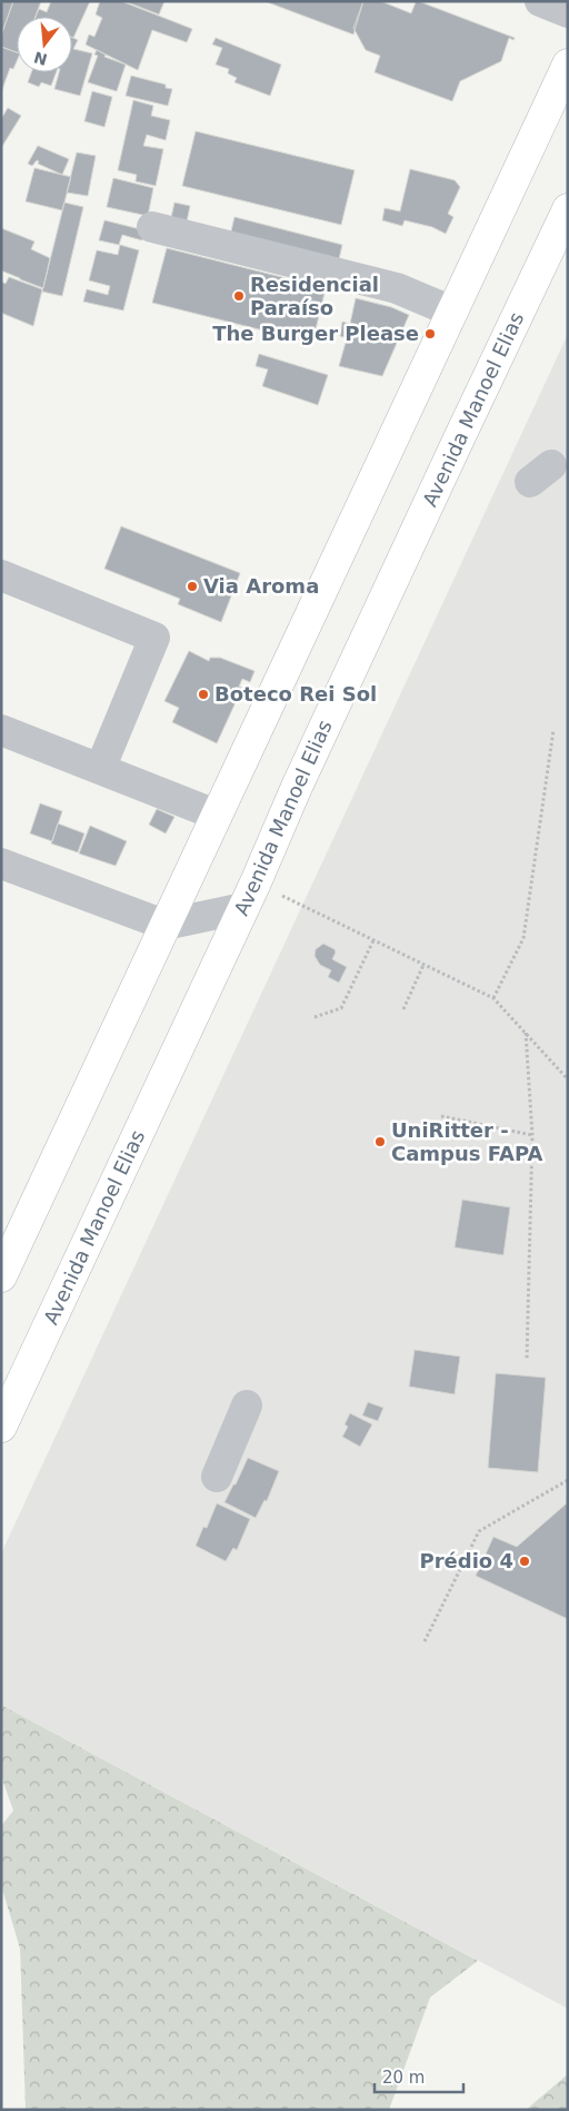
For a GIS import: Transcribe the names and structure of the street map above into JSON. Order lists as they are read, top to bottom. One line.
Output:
{"streets":{"main road":["Avenida Manoel Elias"]},"places":["Residencial Paraíso","The Burger Please","Via Aroma","Boteco Rei Sol","UniRitter - Campus FAPA","Prédio 4"],"scale_bar":"20 m","north":"bottom"}
